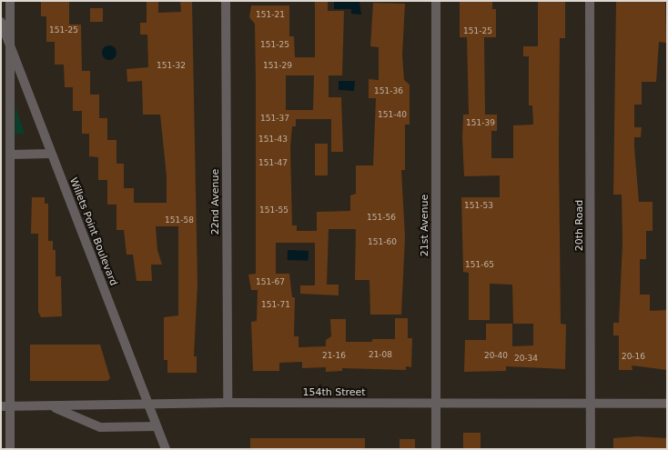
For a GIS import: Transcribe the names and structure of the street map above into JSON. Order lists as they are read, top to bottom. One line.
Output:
{"streets":{"street":["22nd Avenue","21st Avenue","20th Road","Willets Point Boulevard","154th Street"]},"crossings":[["22nd Avenue","154th Street"],["21st Avenue","154th Street"],["20th Road","154th Street"],["Willets Point Boulevard","154th Street"]],"house_numbers":["151-21","151-25","151-25","151-25","151-32","151-29","151-36","151-40","151-37","151-39","151-43","151-47","151-53","151-55","151-56","151-58","151-60","151-65","151-67","151-71","21-08","21-16","20-40","20-16","20-34"]}
